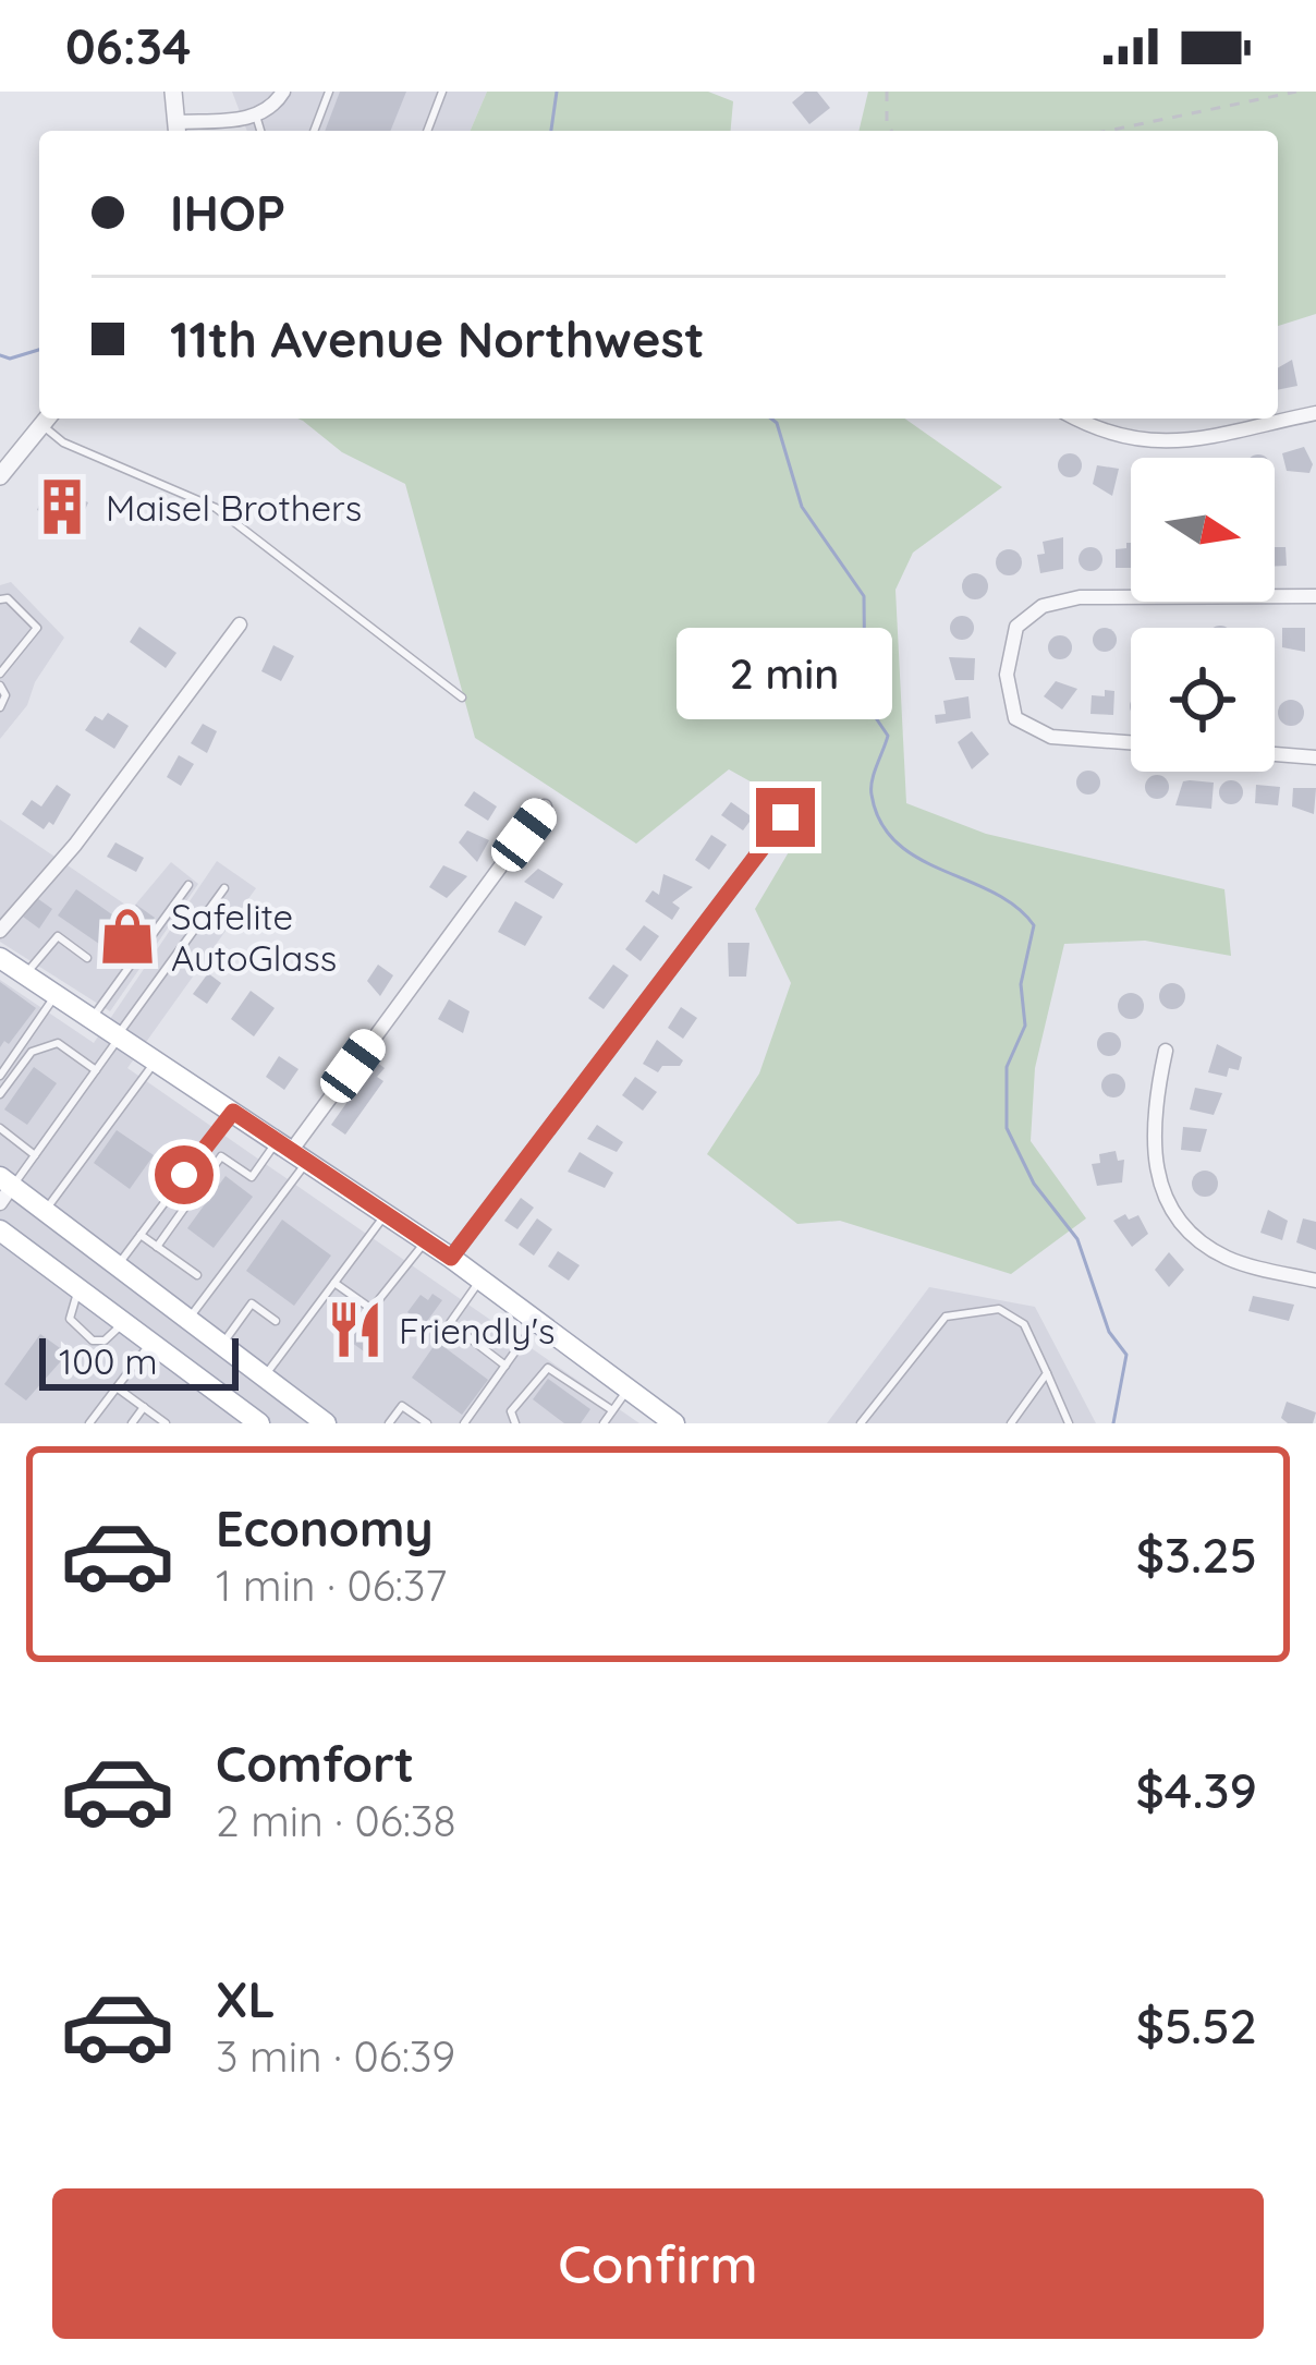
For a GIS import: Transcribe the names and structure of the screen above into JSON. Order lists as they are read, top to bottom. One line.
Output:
{"places":{"building":["Maisel Brothers"],"shop":["Safelite AutoGlass"],"restaurant":["Friendly's"]},"scale_bar":"100 m","north":"right","page":{"status":"06:34","banner":["IHOP","11th Avenue Northwest"],"bubble":"2 min","scale":"100 m","list":[{"name":"Economy","note":"1 min · 06:37","value":"$3.25"},{"name":"Comfort","note":"2 min · 06:38","value":"$4.39"},{"name":"XL","note":"3 min · 06:39","value":"$5.52"}],"buttons":"Confirm"}}
